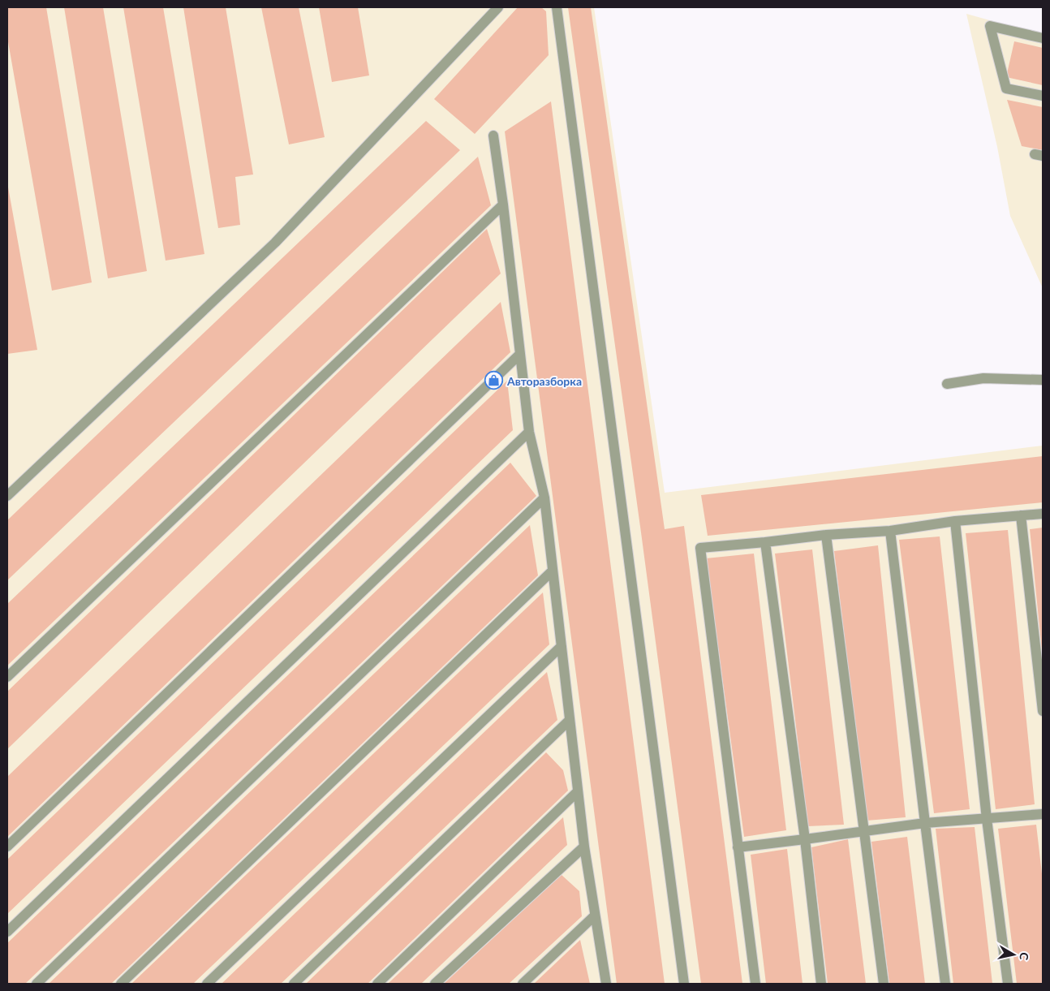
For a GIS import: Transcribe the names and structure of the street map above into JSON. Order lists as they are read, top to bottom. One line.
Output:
{"places":{"shop":["Авторазборка"]},"north":"right"}
